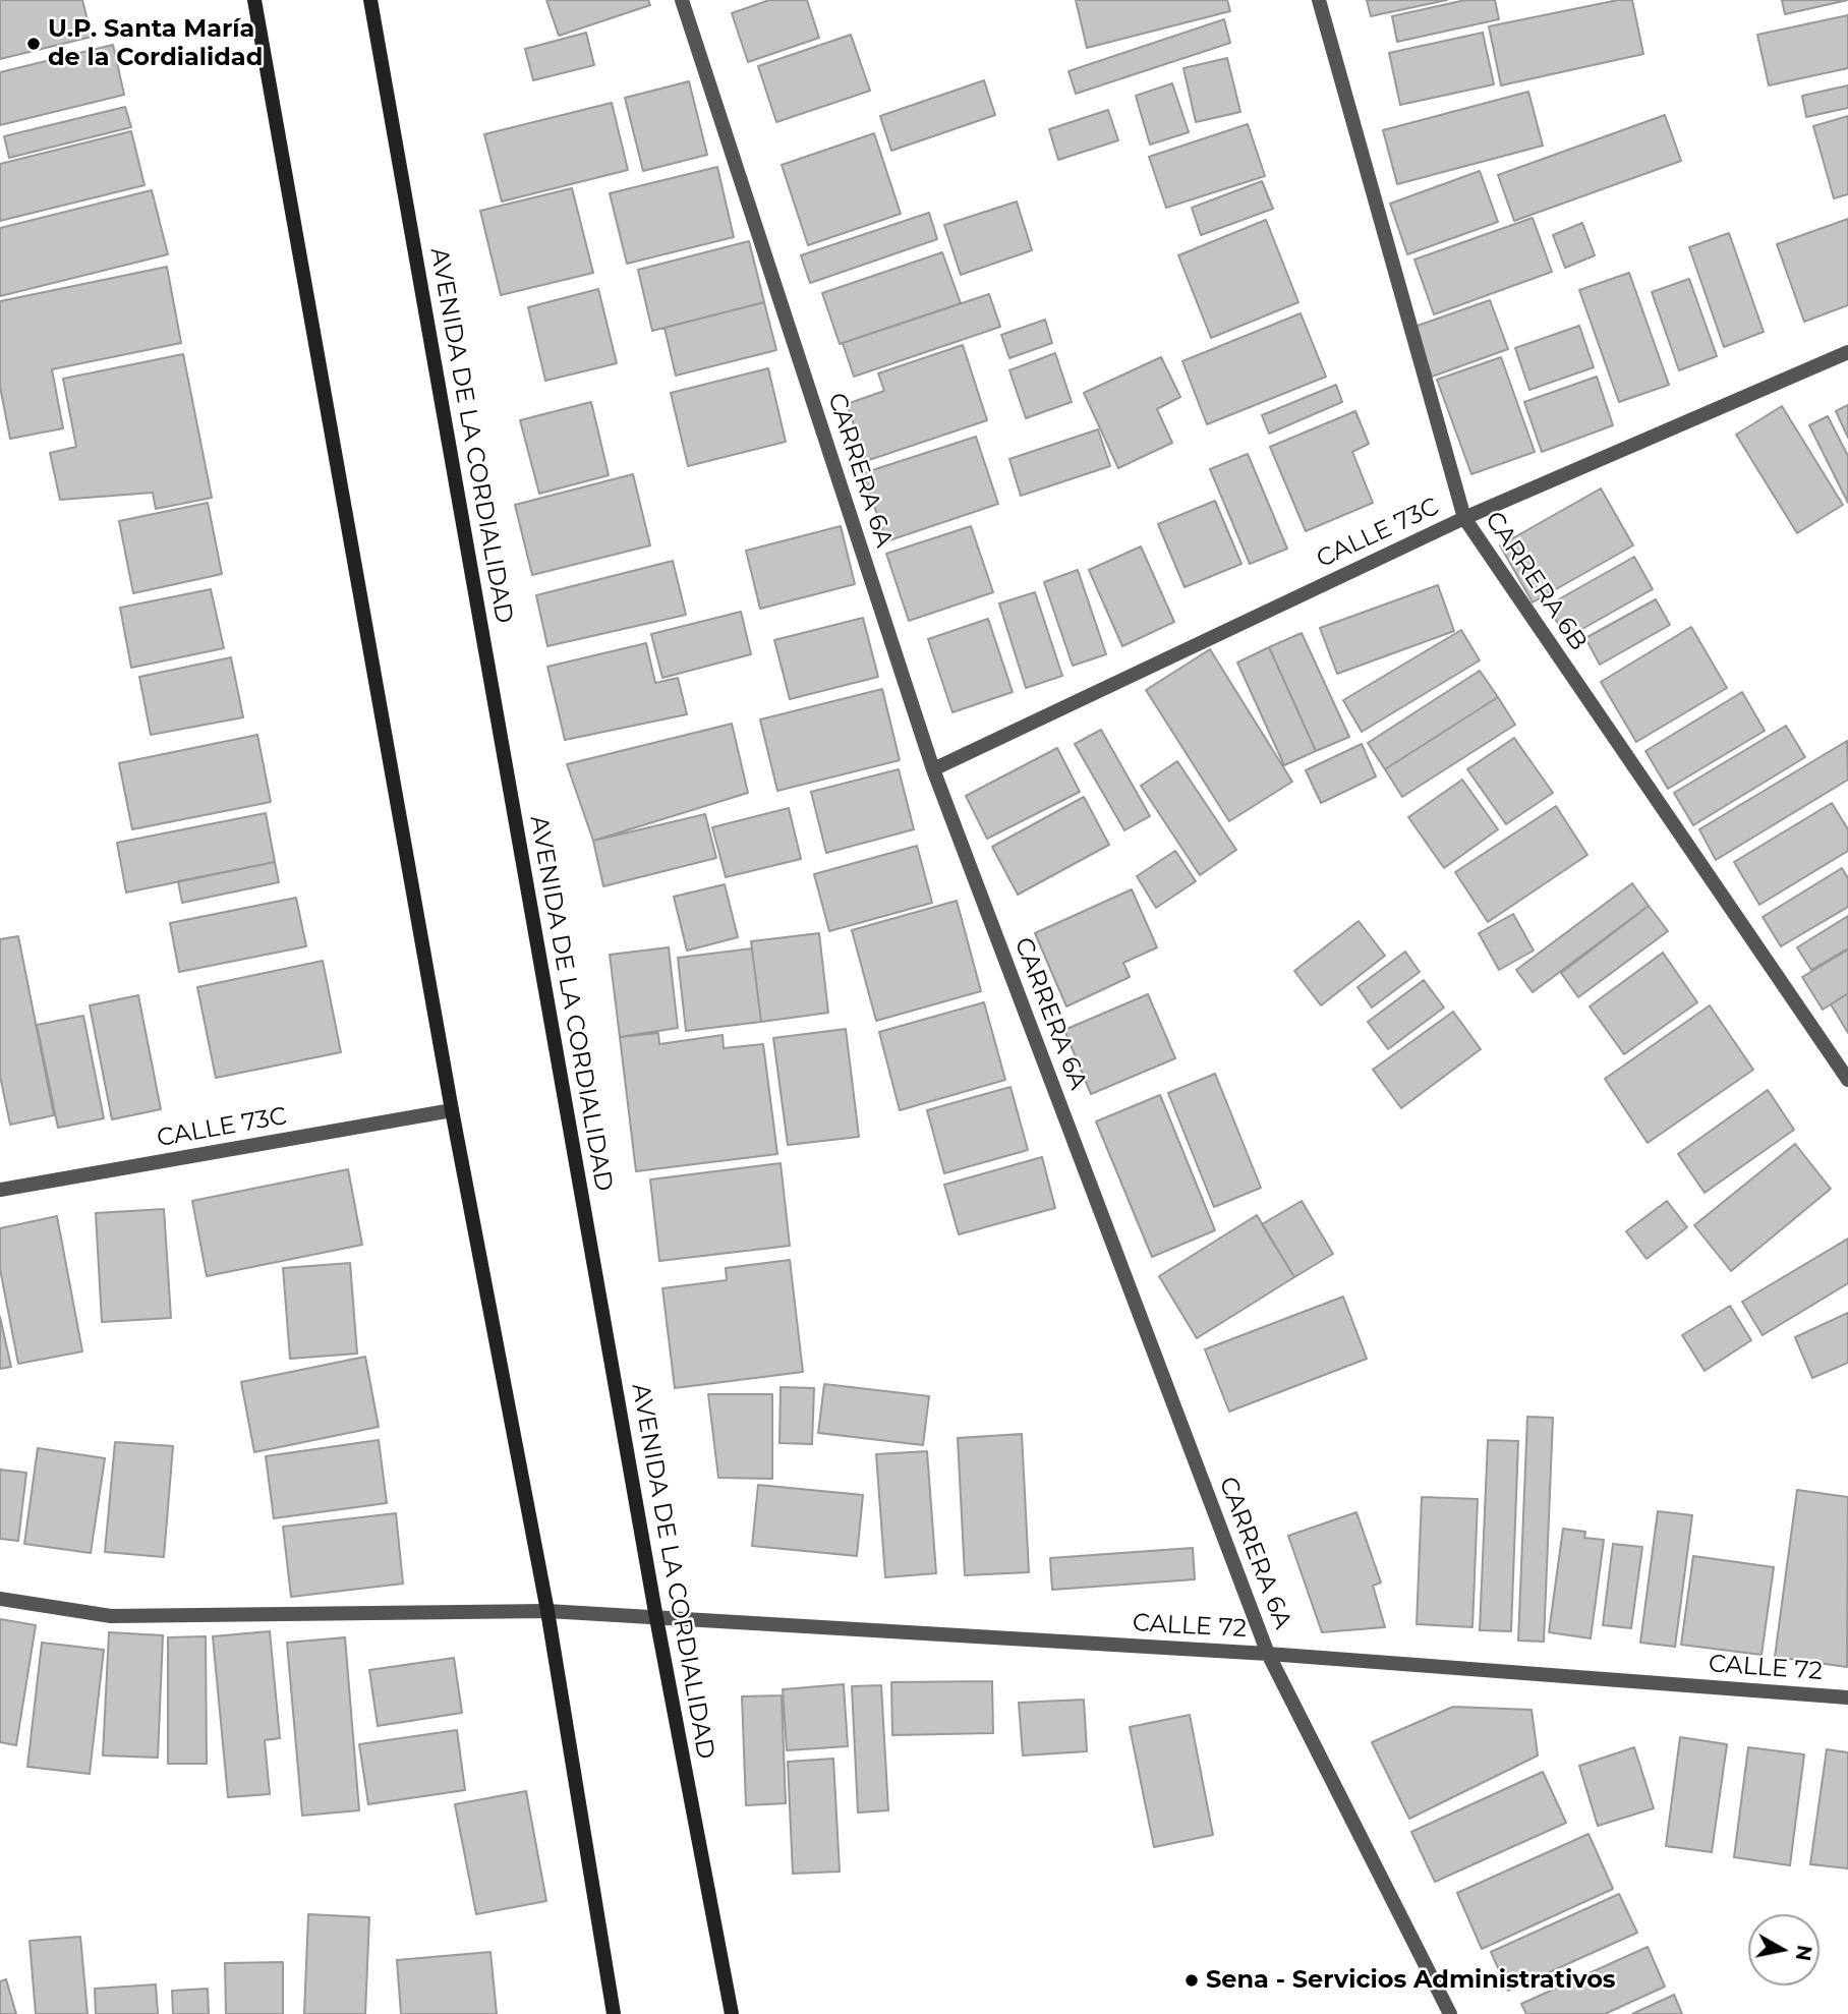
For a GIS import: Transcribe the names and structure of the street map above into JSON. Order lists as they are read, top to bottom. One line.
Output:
{"streets":{"main road":["AVENIDA DE LA CORDIALIDAD"],"street":["CARRERA 6A","CALLE 73C","CARRERA 6B","CALLE 72"]},"crossings":[["AVENIDA DE LA CORDIALIDAD","CALLE 72"],["CARRERA 6A","CALLE 73C"],["CARRERA 6A","CALLE 72"],["CALLE 73C","CARRERA 6B"]],"places":["U.P. Santa María de la Cordialidad","Sena - Servicios Administrativos"],"north":"right"}
